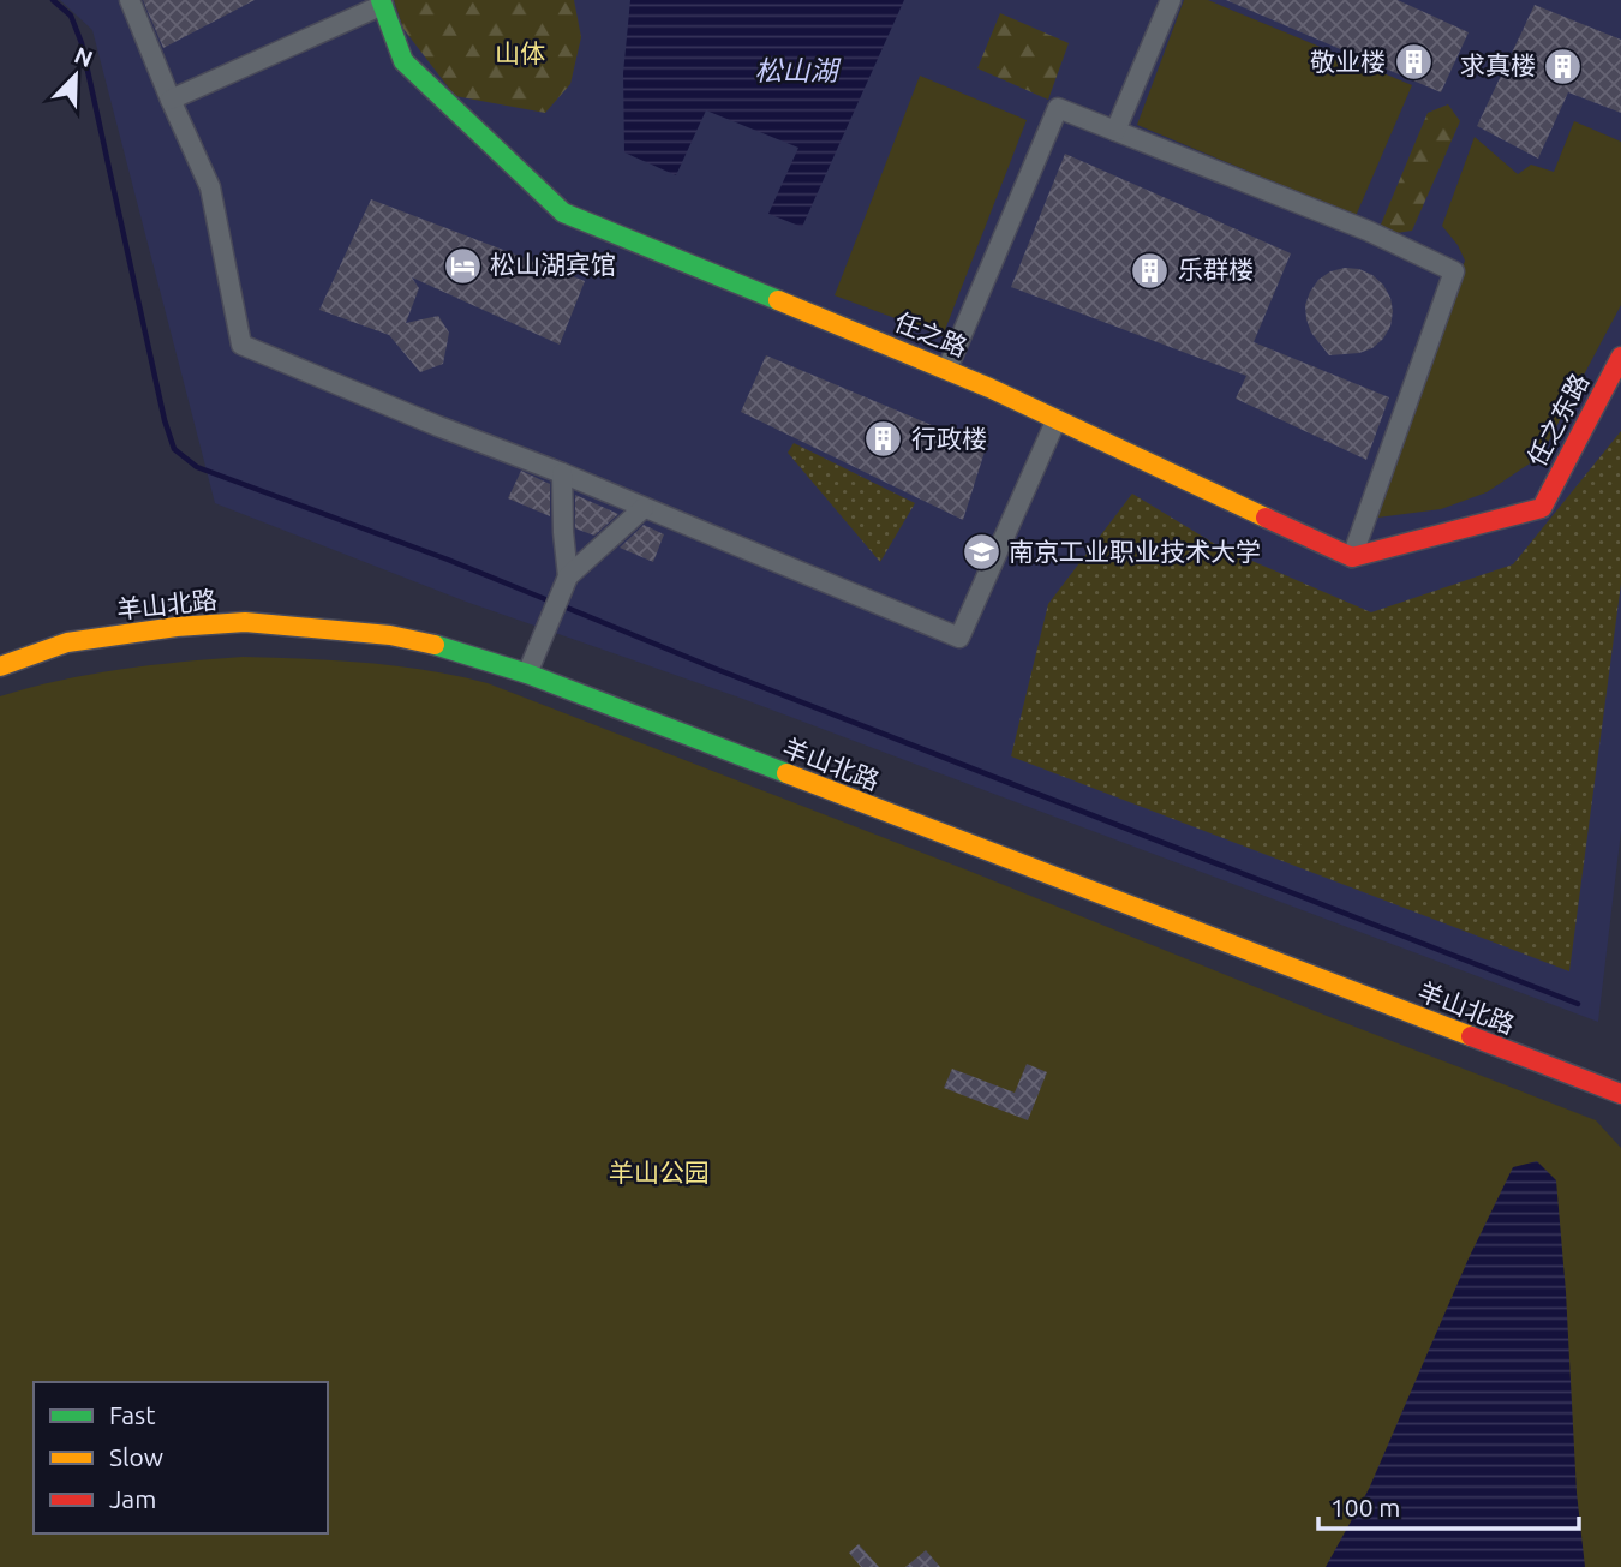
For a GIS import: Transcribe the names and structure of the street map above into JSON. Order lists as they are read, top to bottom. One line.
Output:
{"streets":{"street":["任之路","任之东路","羊山北路"]},"crossings":[["任之路","任之东路"]],"water":["松山湖"],"parks":["山体","羊山公园"],"places":{"building":["敬业楼","求真楼","乐群楼","行政楼"],"hotel":["松山湖宾馆"],"school or university":["南京工业职业技术大学"]},"legend":["Fast","Slow","Jam"],"scale_bar":"100 m","north":"top right"}
